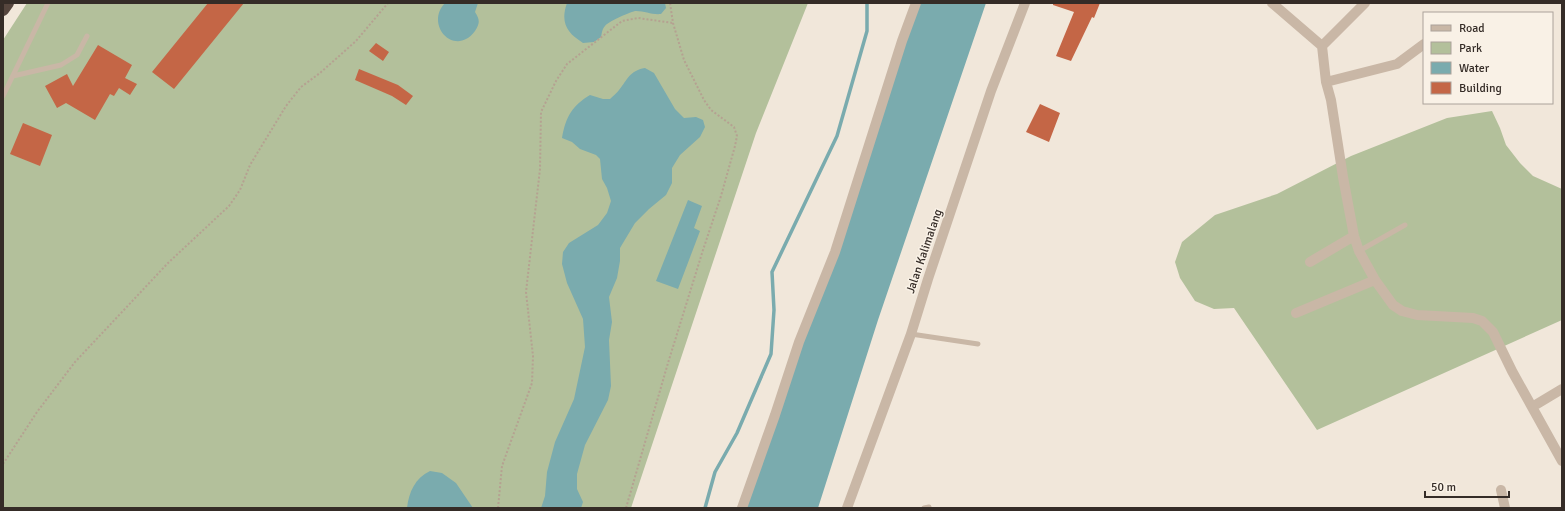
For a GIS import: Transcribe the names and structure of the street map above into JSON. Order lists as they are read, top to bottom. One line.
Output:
{"streets":{"street":["Jalan Kalimalang"]},"legend":["Road","Park","Water","Building"],"scale_bar":"50 m"}
